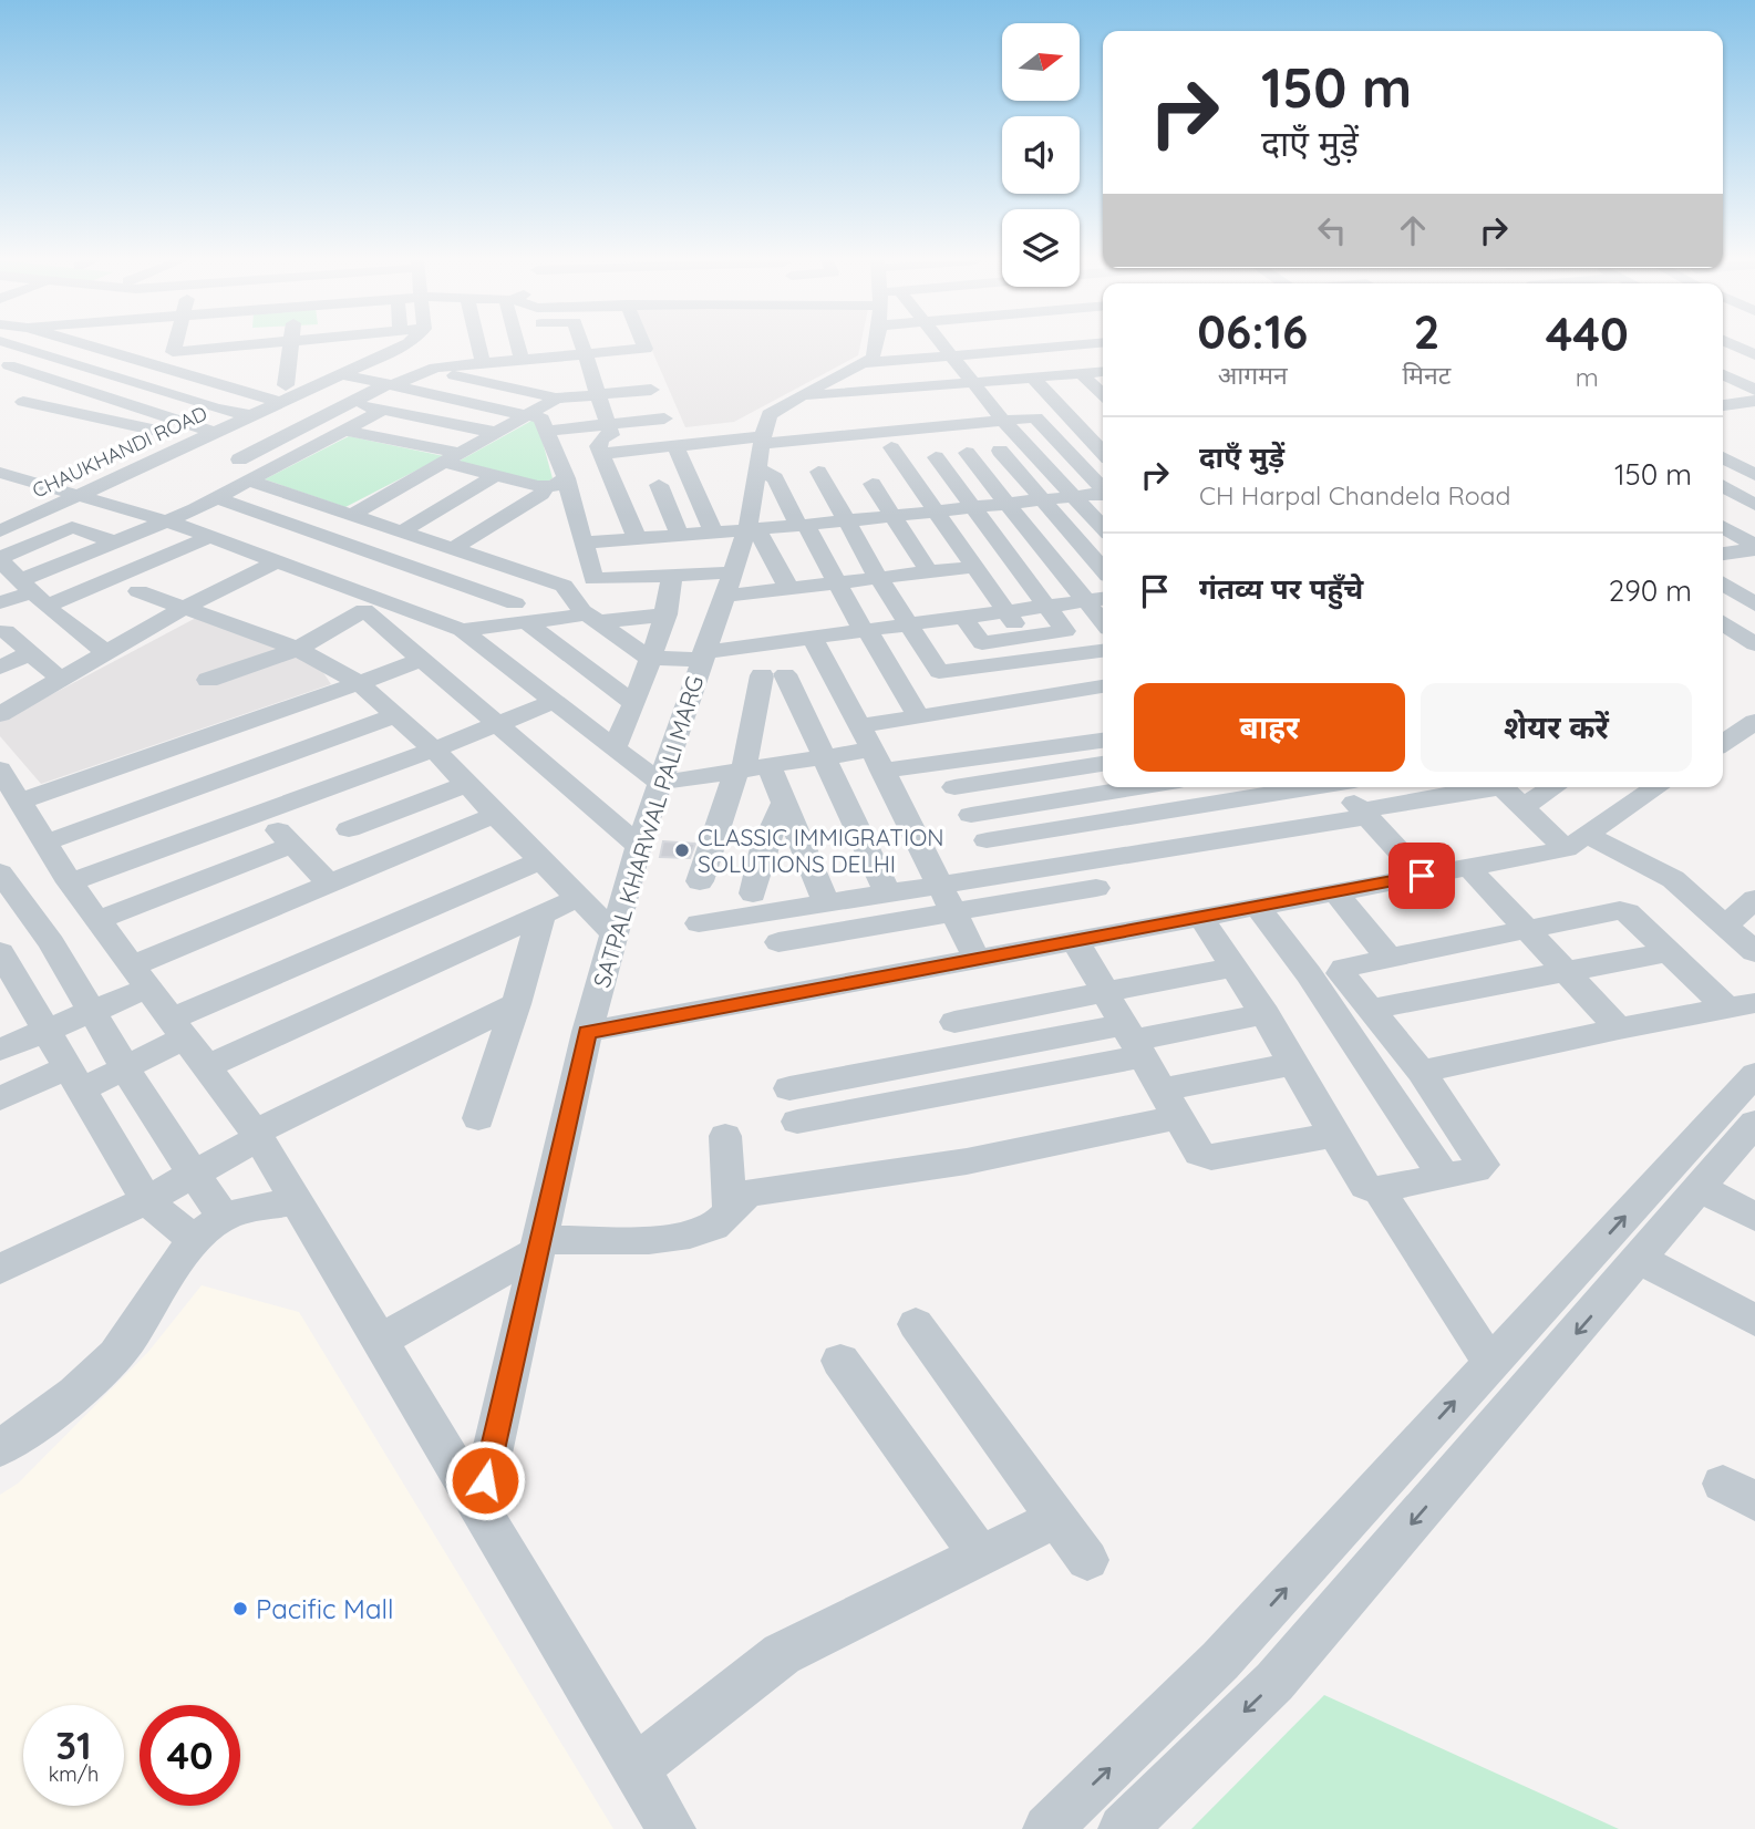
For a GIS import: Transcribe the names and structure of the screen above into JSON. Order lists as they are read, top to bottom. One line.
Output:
{"streets":{"street":["CHAUKHANDI ROAD","SATPAL KHARWAL PALI MARG"]},"places":["CLASSIC IMMIGRATION SOLUTIONS DELHI","Pacific Mall"],"north":"right","page":{"turn":["150 m","दाएँ मुड़ें"],"eta":["06:16","आगमन","2","मिनट","440","m"],"list":[{"name":"दाएँ मुड़ें","note":"CH Harpal Chandela Road","value":"150 m"},{"name":"गंतव्य पर पहुँचे","value":"290 m"}],"buttons":["बाहर","शेयर करें"],"speed":"31 km/h","limit":"40"}}
